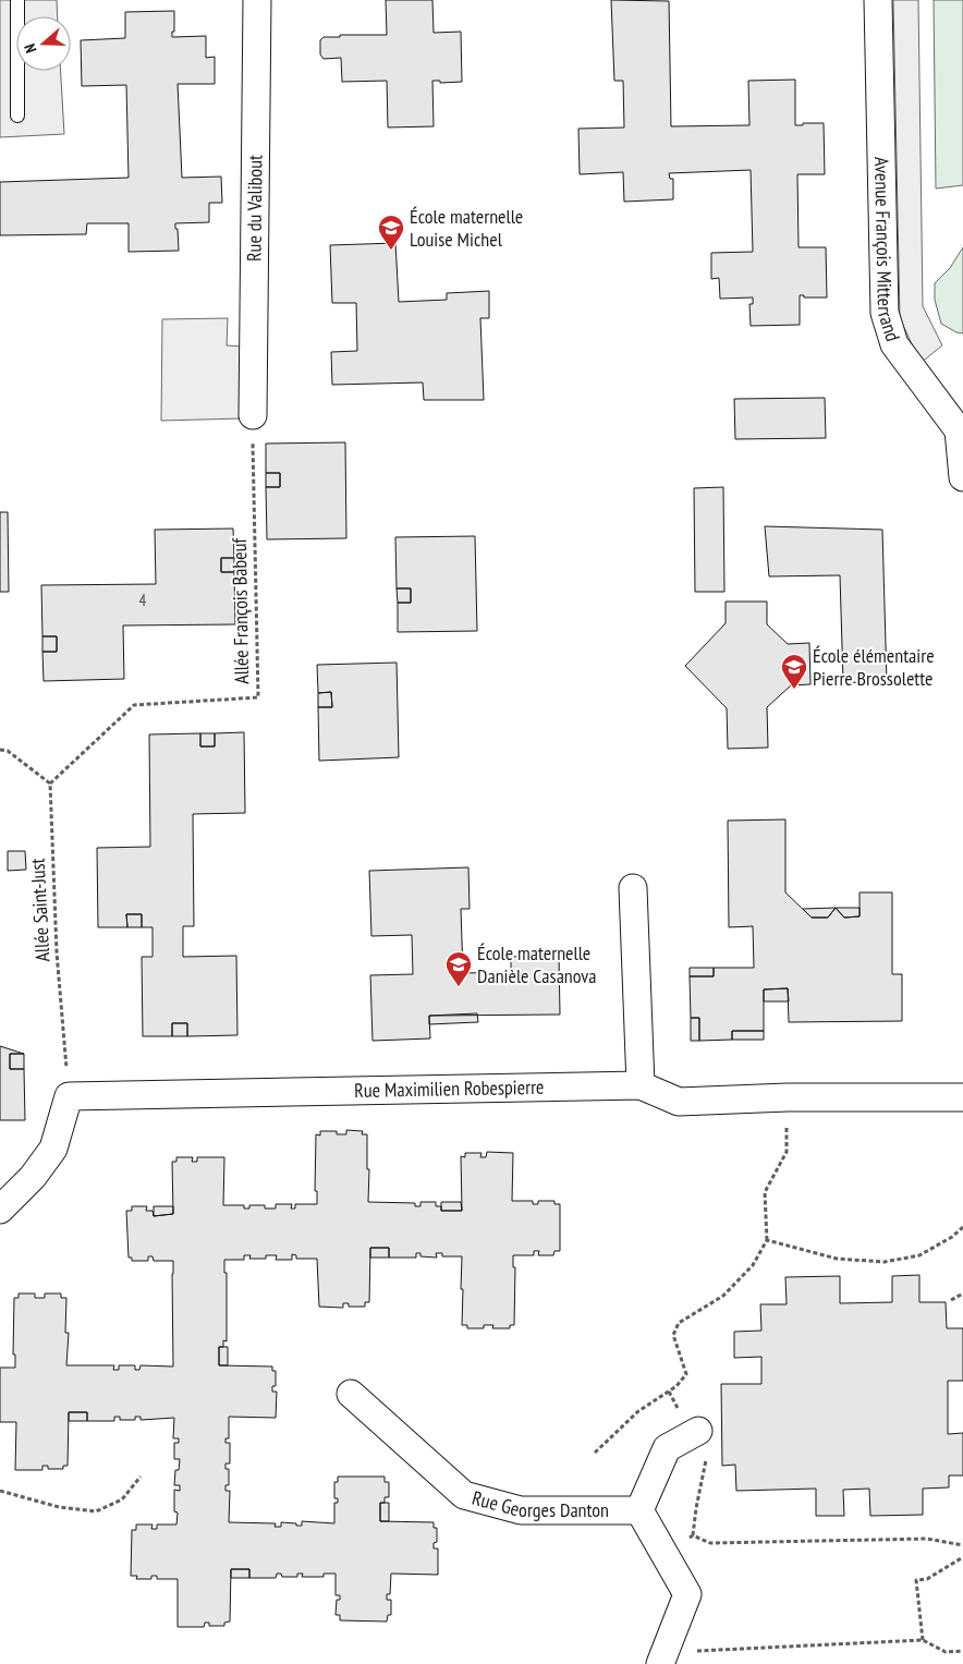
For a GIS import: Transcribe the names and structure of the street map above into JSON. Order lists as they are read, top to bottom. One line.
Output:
{"streets":{"street":["Rue du Valibout","Avenue François Mitterrand","Rue Maximilien Robespierre","Rue Georges Danton"],"path":["Allée François Babeuf","Allée Saint-Just"]},"crossings":[["Rue du Valibout","Allée François Babeuf"],["Allée François Babeuf","Allée Saint-Just"],["Allée Saint-Just","Rue Maximilien Robespierre"]],"places":{"school or university":["École maternelle Louise Michel","École élémentaire Pierre Brossolette","École maternelle Danièle Casanova"]},"house_numbers":["4"],"north":"left"}
